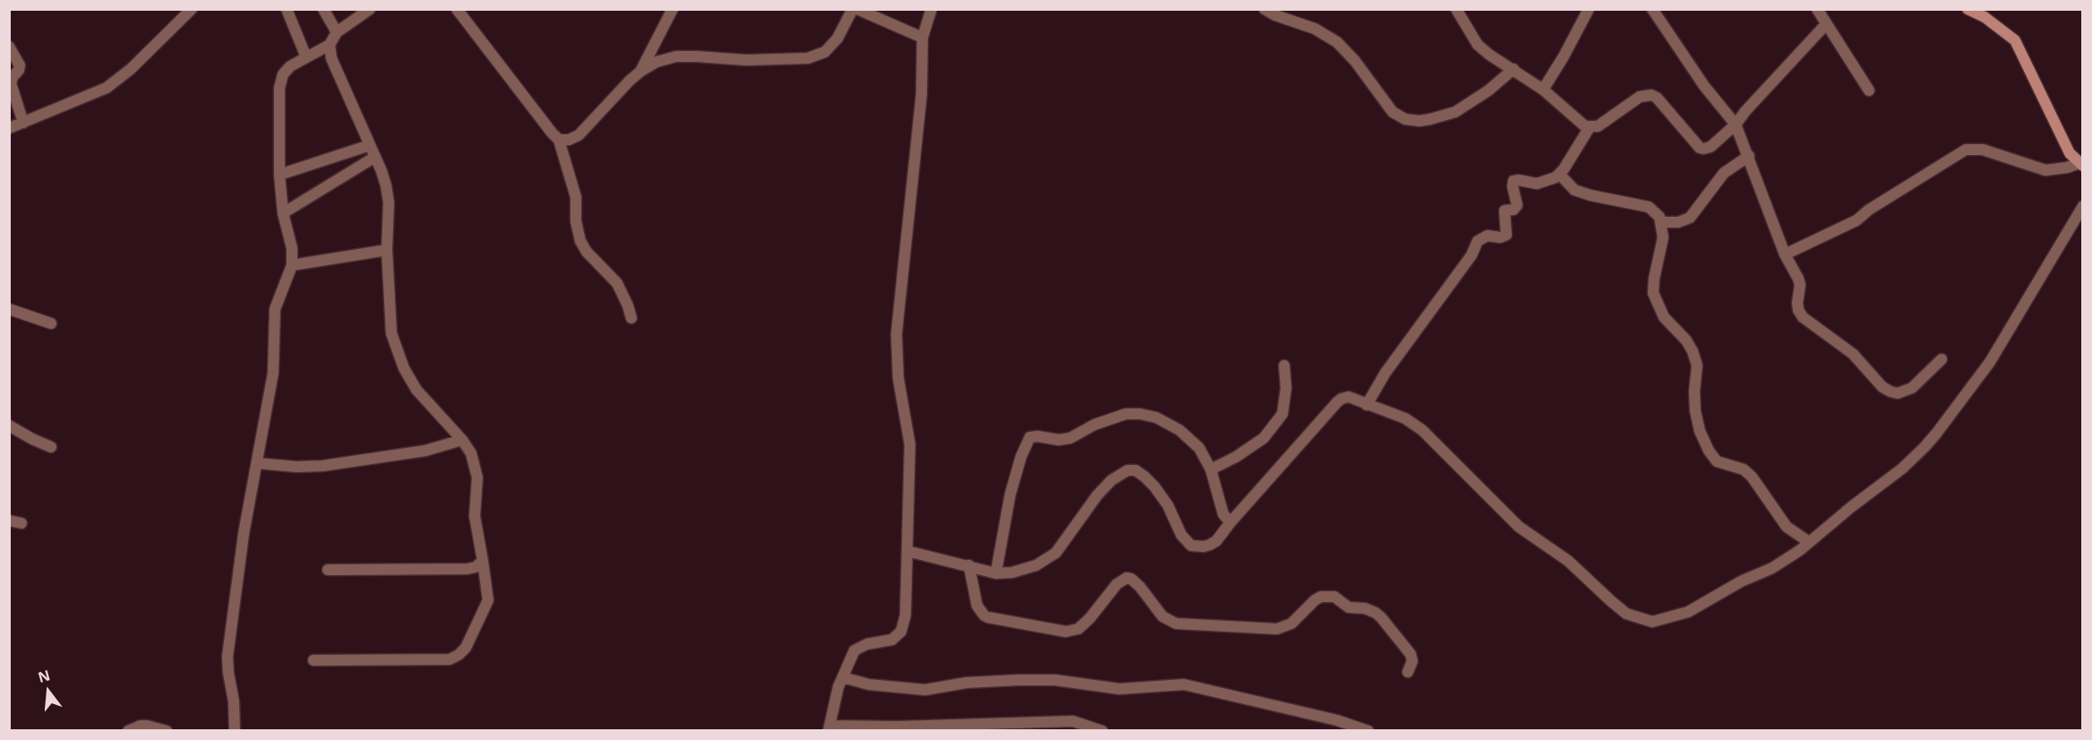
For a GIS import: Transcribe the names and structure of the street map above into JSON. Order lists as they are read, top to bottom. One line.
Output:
{"north":"top"}
